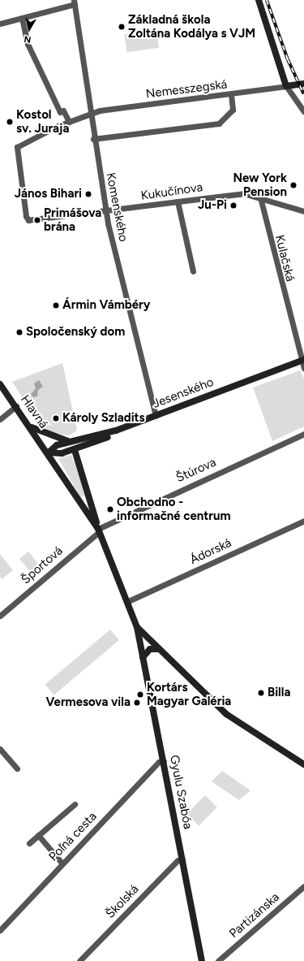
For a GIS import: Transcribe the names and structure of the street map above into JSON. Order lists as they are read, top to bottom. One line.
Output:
{"streets":{"street":["Nemesszegská","Kukučínova","Komenského","Kulačská","Jesenského","Hlavná","Štúrova","Ádorská","Športová","Gyulu Szabóa","Poľná cesta","Školská","Partizánska"]},"crossings":[["Nemesszegská","Komenského"],["Kukučínova","Komenského"],["Kukučínova","Kulačská"],["Komenského","Jesenského"],["Kulačská","Jesenského"],["Jesenského","Hlavná"],["Hlavná","Štúrova"],["Hlavná","Športová"],["Štúrova","Športová"],["Gyulu Szabóa","Poľná cesta"],["Gyulu Szabóa","Školská"]],"places":["Základná škola Zoltána Kodálya s VJM","Kostol sv. Juraja","New York Pension","János Bihari","Ju-Pi","Primášova brána","Ármin Vámbéry","Spoločenský dom","Károly Szladits","Obchodno - informačné centrum","Billa","Kortárs Magyar Galéria","Vermesova vila"],"north":"bottom"}
